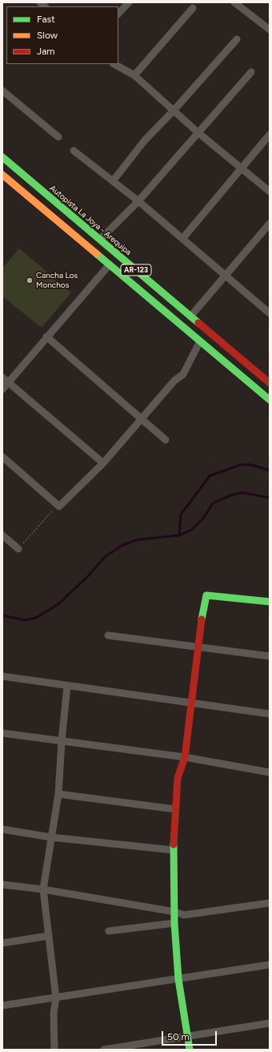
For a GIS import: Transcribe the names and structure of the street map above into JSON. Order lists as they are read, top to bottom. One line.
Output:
{"streets":{"main road":["Autopista La Joya - Arequipa","AR-123"]},"places":["Cancha Los Monchos"],"legend":["Fast","Slow","Jam"],"scale_bar":"50 m"}
